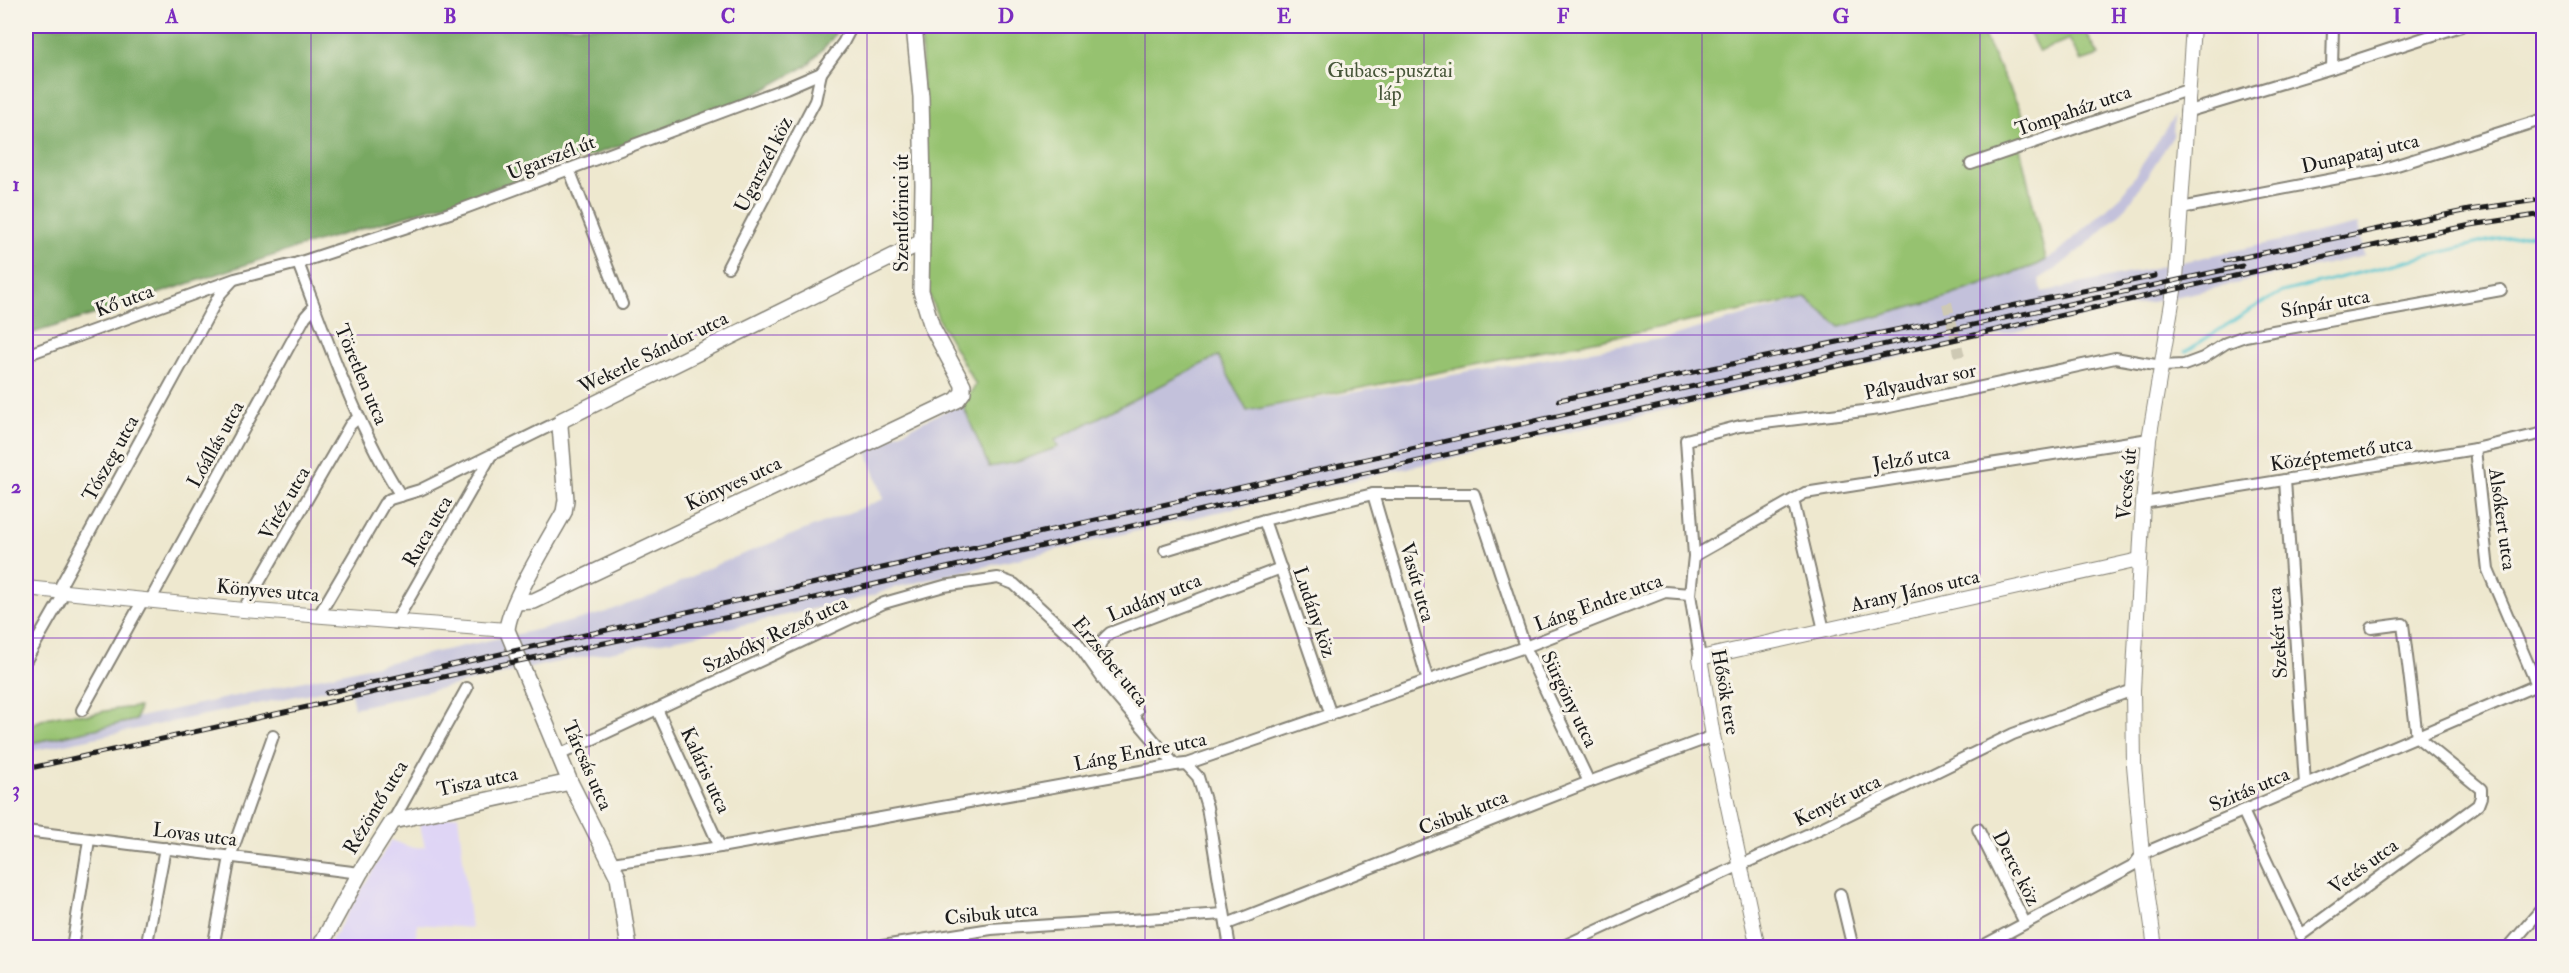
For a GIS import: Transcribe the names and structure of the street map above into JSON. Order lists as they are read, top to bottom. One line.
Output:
{"streets":{"main road":["Szentlőrinci út","Wekerle Sándor utca","Könyves utca","Tárcsás utca","Tisza utca","Rézöntő utca"],"street":["Tompaház utca","Dunapataj utca","Ugarszél út","Ugarszél köz","Kő utca","Sínpár utca","Töretlen utca","Pályaudvar sor","Lóállás utca","Középtemető utca","Tószeg utca","Jelző utca","Vecsés út","Vitéz utca","Alsókert utca","Ruca utca","Vasút utca","Arany János utca","Ludány utca","Láng Endre utca","Ludány köz","Szekér utca","Szabóky Rezső utca","Erzsébet utca","Hősök tere","Sürgöny utca","Kaláris utca","Szitás utca","Kenyér utca","Csibuk utca","Lovas utca","Vetés utca","Derce köz"]},"crossings":[["Tompaház utca","Vecsés út"],["Dunapataj utca","Vecsés út"],["Ugarszél út","Ugarszél köz"],["Ugarszél út","Kő utca"],["Ugarszél út","Töretlen utca"],["Ugarszél út","Tószeg utca"],["Szentlőrinci út","Wekerle Sándor utca"],["Szentlőrinci út","Könyves utca"],["Kő utca","Tószeg utca"],["Sínpár utca","Pályaudvar sor"],["Sínpár utca","Vecsés út"],["Wekerle Sándor utca","Töretlen utca"],["Wekerle Sándor utca","Könyves utca"],["Wekerle Sándor utca","Ruca utca"],["Töretlen utca","Lóállás utca"],["Töretlen utca","Vitéz utca"],["Pályaudvar sor","Vecsés út"],["Pályaudvar sor","Hősök tere"],["Lóállás utca","Könyves utca"],["Középtemető utca","Vecsés út"],["Középtemető utca","Alsókert utca"],["Középtemető utca","Szekér utca"],["Tószeg utca","Könyves utca"],["Jelző utca","Vecsés út"],["Jelző utca","Hősök tere"],["Könyves utca","Vitéz utca"],["Könyves utca","Ruca utca"],["Könyves utca","Tárcsás utca"],["Vecsés út","Arany János utca"],["Vecsés út","Szitás utca"],["Vecsés út","Kenyér utca"],["Alsókert utca","Szitás utca"],["Vasút utca","Láng Endre utca"],["Vasút utca","Sürgöny utca"],["Arany János utca","Hősök tere"],["Ludány utca","Ludány köz"],["Ludány utca","Erzsébet utca"],["Láng Endre utca","Ludány köz"],["Láng Endre utca","Erzsébet utca"],["Láng Endre utca","Hősök tere"],["Láng Endre utca","Sürgöny utca"],["Láng Endre utca","Tárcsás utca"],["Láng Endre utca","Kaláris utca"],["Szekér utca","Szitás utca"],["Szabóky Rezső utca","Erzsébet utca"],["Szabóky Rezső utca","Tárcsás utca"],["Szabóky Rezső utca","Kaláris utca"],["Erzsébet utca","Csibuk utca"],["Hősök tere","Kenyér utca"],["Hősök tere","Csibuk utca"],["Sürgöny utca","Csibuk utca"],["Tárcsás utca","Tisza utca"],["Tisza utca","Rézöntő utca"],["Szitás utca","Vetés utca"],["Szitás utca","Derce köz"],["Rézöntő utca","Lovas utca"]],"parks":["Gubacs-pusztai láp"],"grid":{"columns":["A","B","C","D","E","F","G","H","I"],"rows":["1","2","3"]}}
